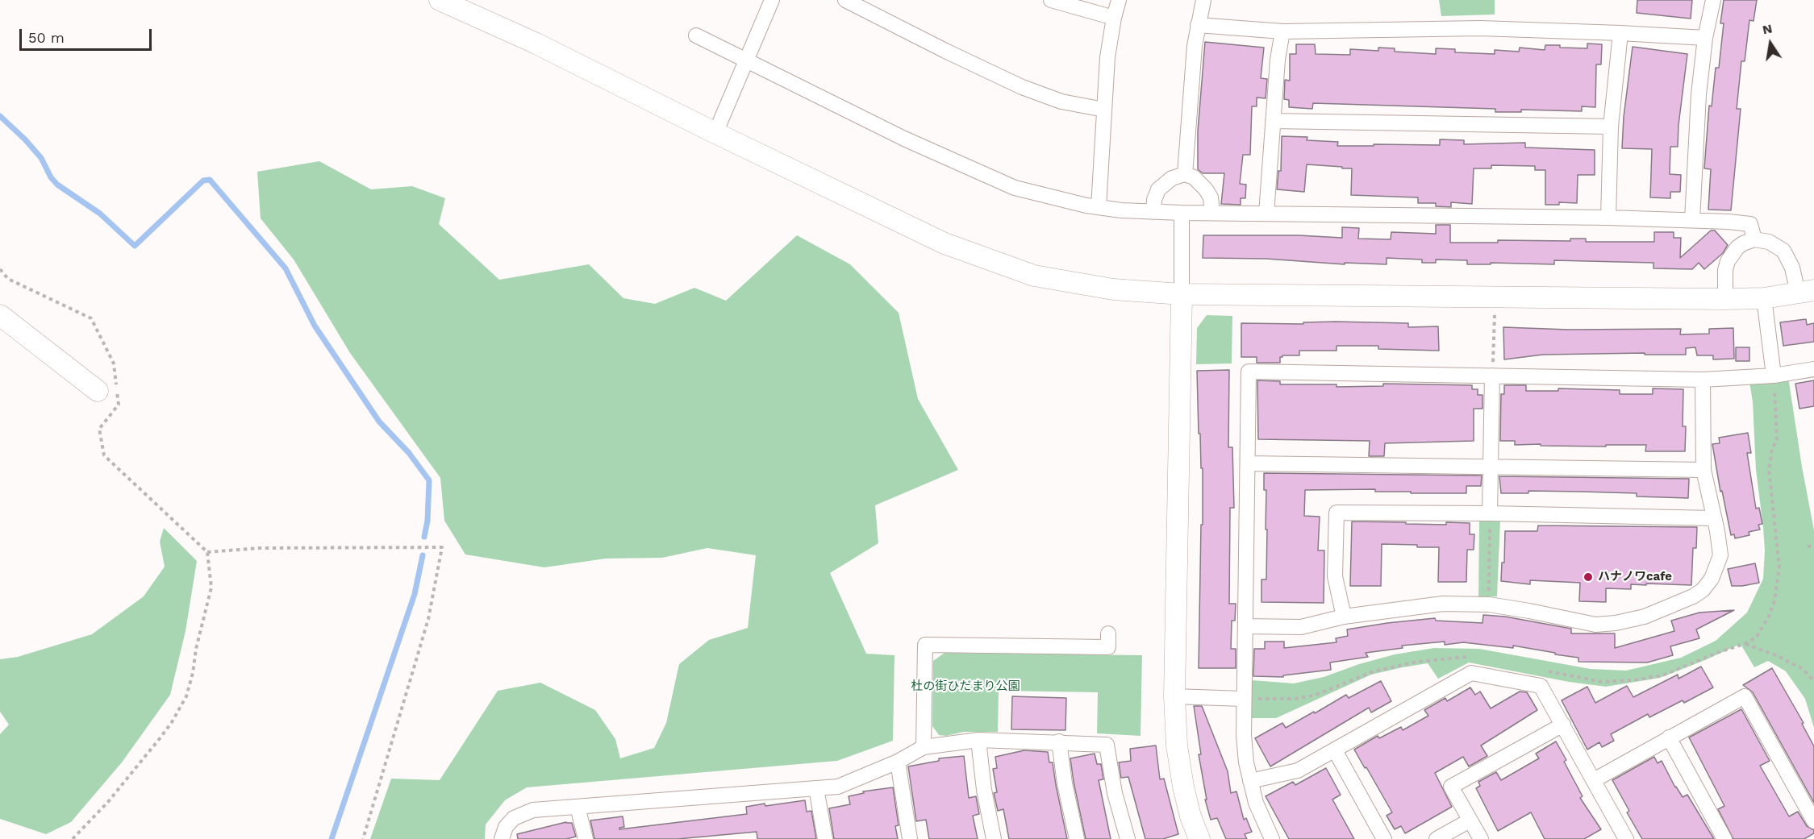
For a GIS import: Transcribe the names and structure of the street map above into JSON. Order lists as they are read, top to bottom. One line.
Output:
{"parks":["杜の街ひだまり公園"],"places":["ハナノワcafe"],"scale_bar":"50 m","north":"top"}
